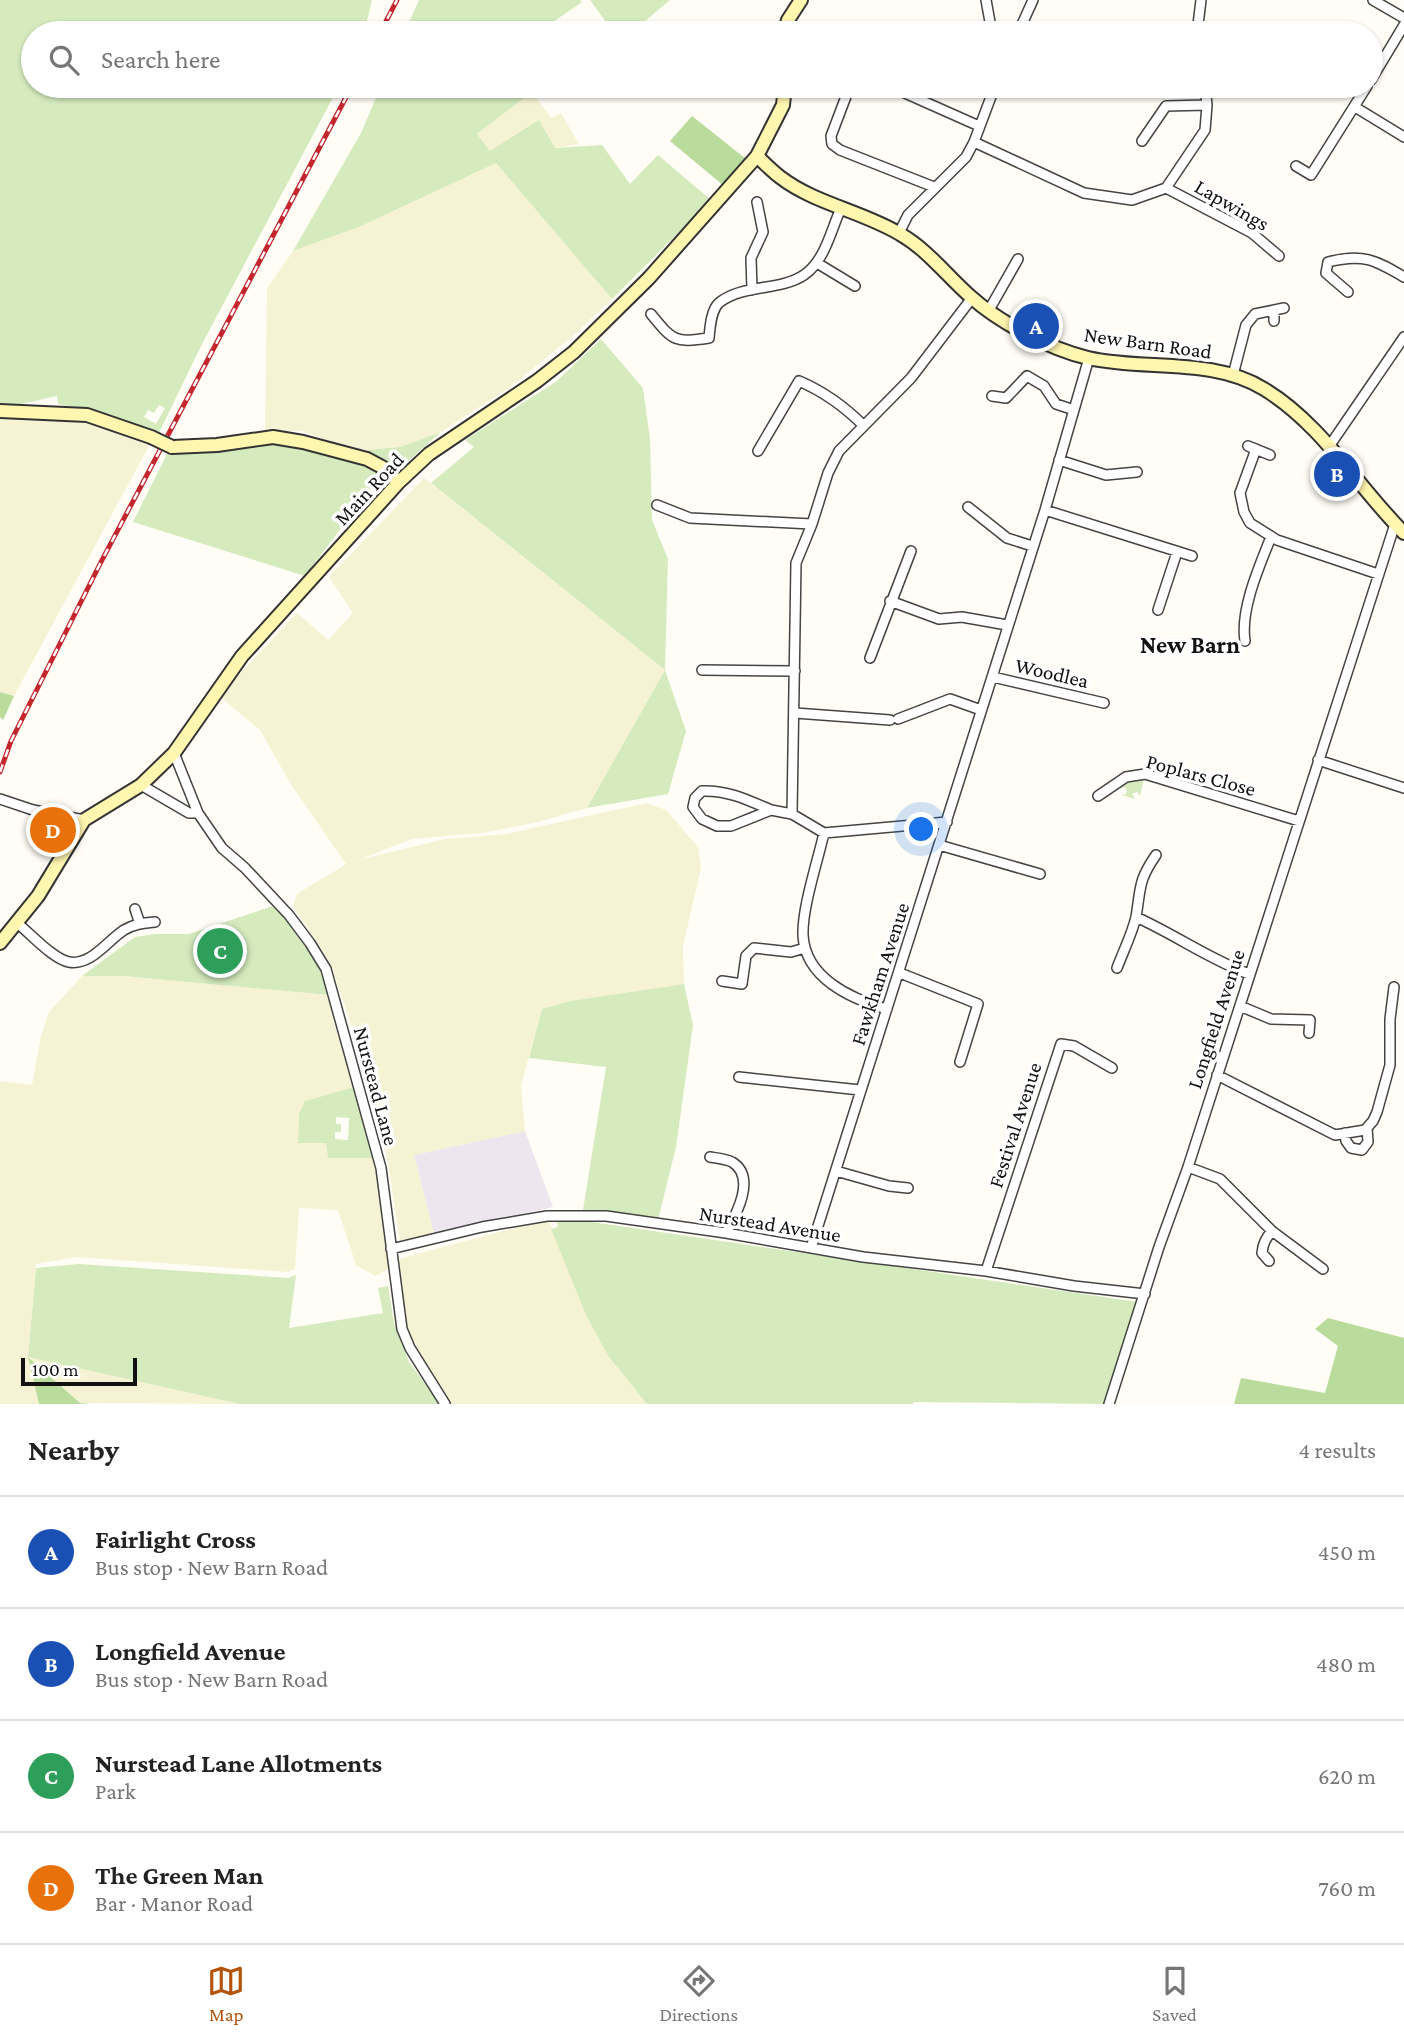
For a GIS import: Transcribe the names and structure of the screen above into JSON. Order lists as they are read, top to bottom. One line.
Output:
{"streets":{"main road":["New Barn Road","Main Road"],"street":["Lapwings","Woodlea","Poplars Close","Fawkham Avenue","Longfield Avenue","Nurstead Lane","Festival Avenue","Nurstead Avenue"]},"crossings":[["New Barn Road","Main Road"],["New Barn Road","Fawkham Avenue"],["New Barn Road","Longfield Avenue"],["Main Road","Nurstead Lane"],["Woodlea","Fawkham Avenue"],["Poplars Close","Longfield Avenue"],["Fawkham Avenue","Nurstead Avenue"],["Longfield Avenue","Nurstead Avenue"],["Nurstead Lane","Nurstead Avenue"],["Festival Avenue","Nurstead Avenue"]],"districts":["New Barn"],"scale_bar":"100 m","page":{"search":"Search here","pins":["A","B","D","C"],"scale":"100 m","heading":["Nearby","4 results"],"list":[{"mark":"A","name":"Fairlight Cross","note":"Bus stop · New Barn Road","value":"450 m"},{"mark":"B","name":"Longfield Avenue","note":"Bus stop · New Barn Road","value":"480 m"},{"mark":"C","name":"Nurstead Lane Allotments","note":"Park","value":"620 m"},{"mark":"D","name":"The Green Man","note":"Bar · Manor Road","value":"760 m"}],"nav":["Map","Directions","Saved"]}}
